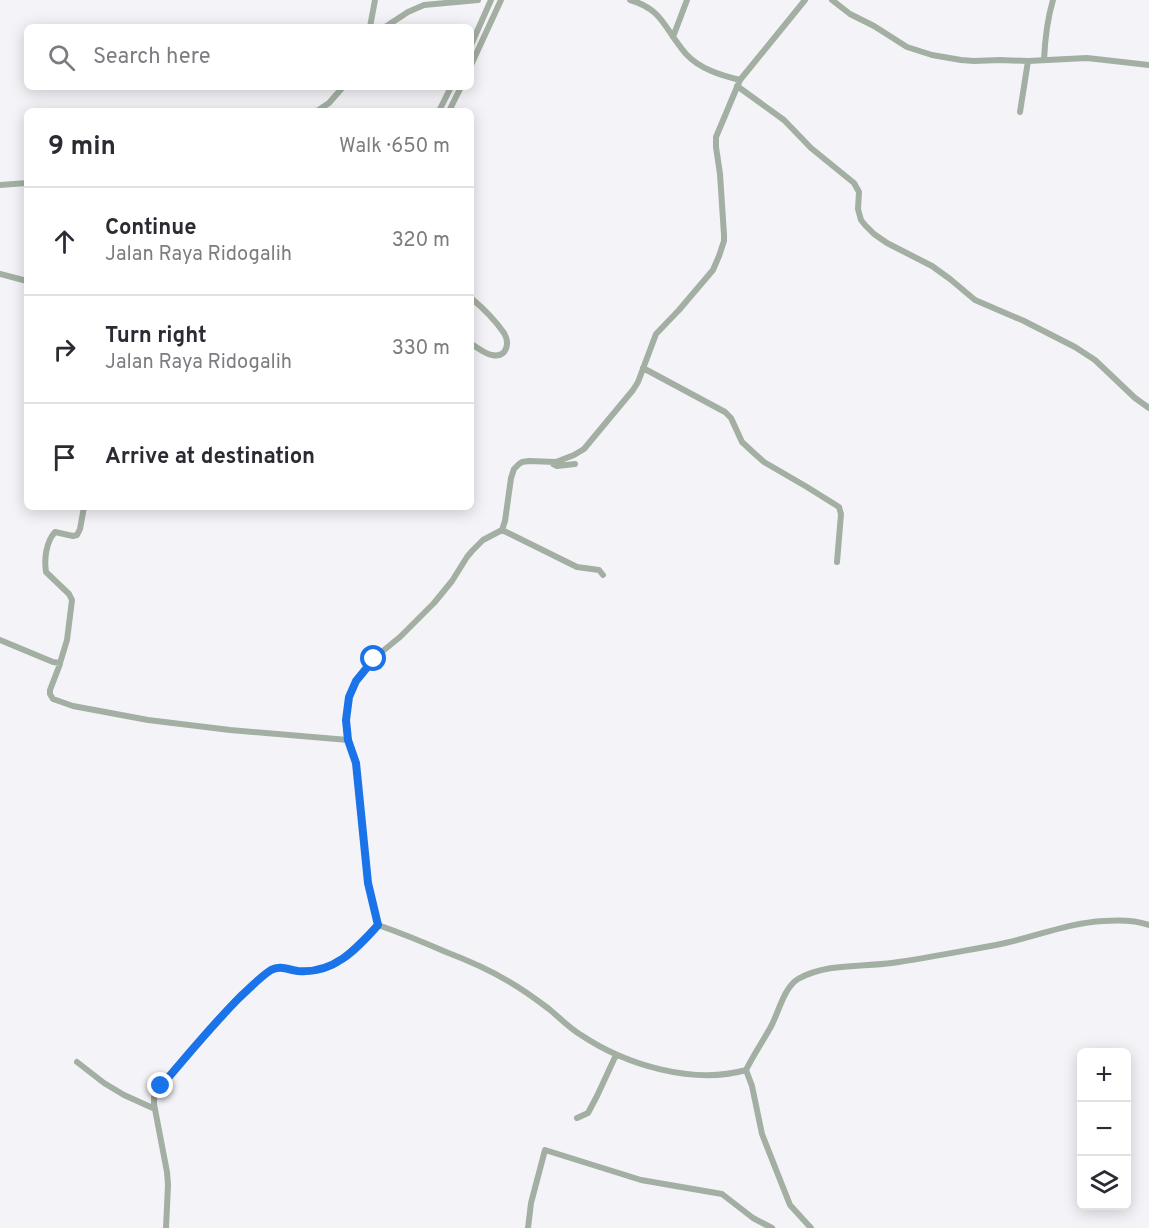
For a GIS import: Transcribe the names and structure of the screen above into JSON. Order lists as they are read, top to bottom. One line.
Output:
{"page":{"search":"Search here","heading":["9 min","Walk · 650 m"],"list":[["Continue","Jalan Raya Ridogalih","320 m"],["Turn right","Jalan Raya Ridogalih","330 m"],"Arrive at destination"],"map_buttons":["+","−"]}}
